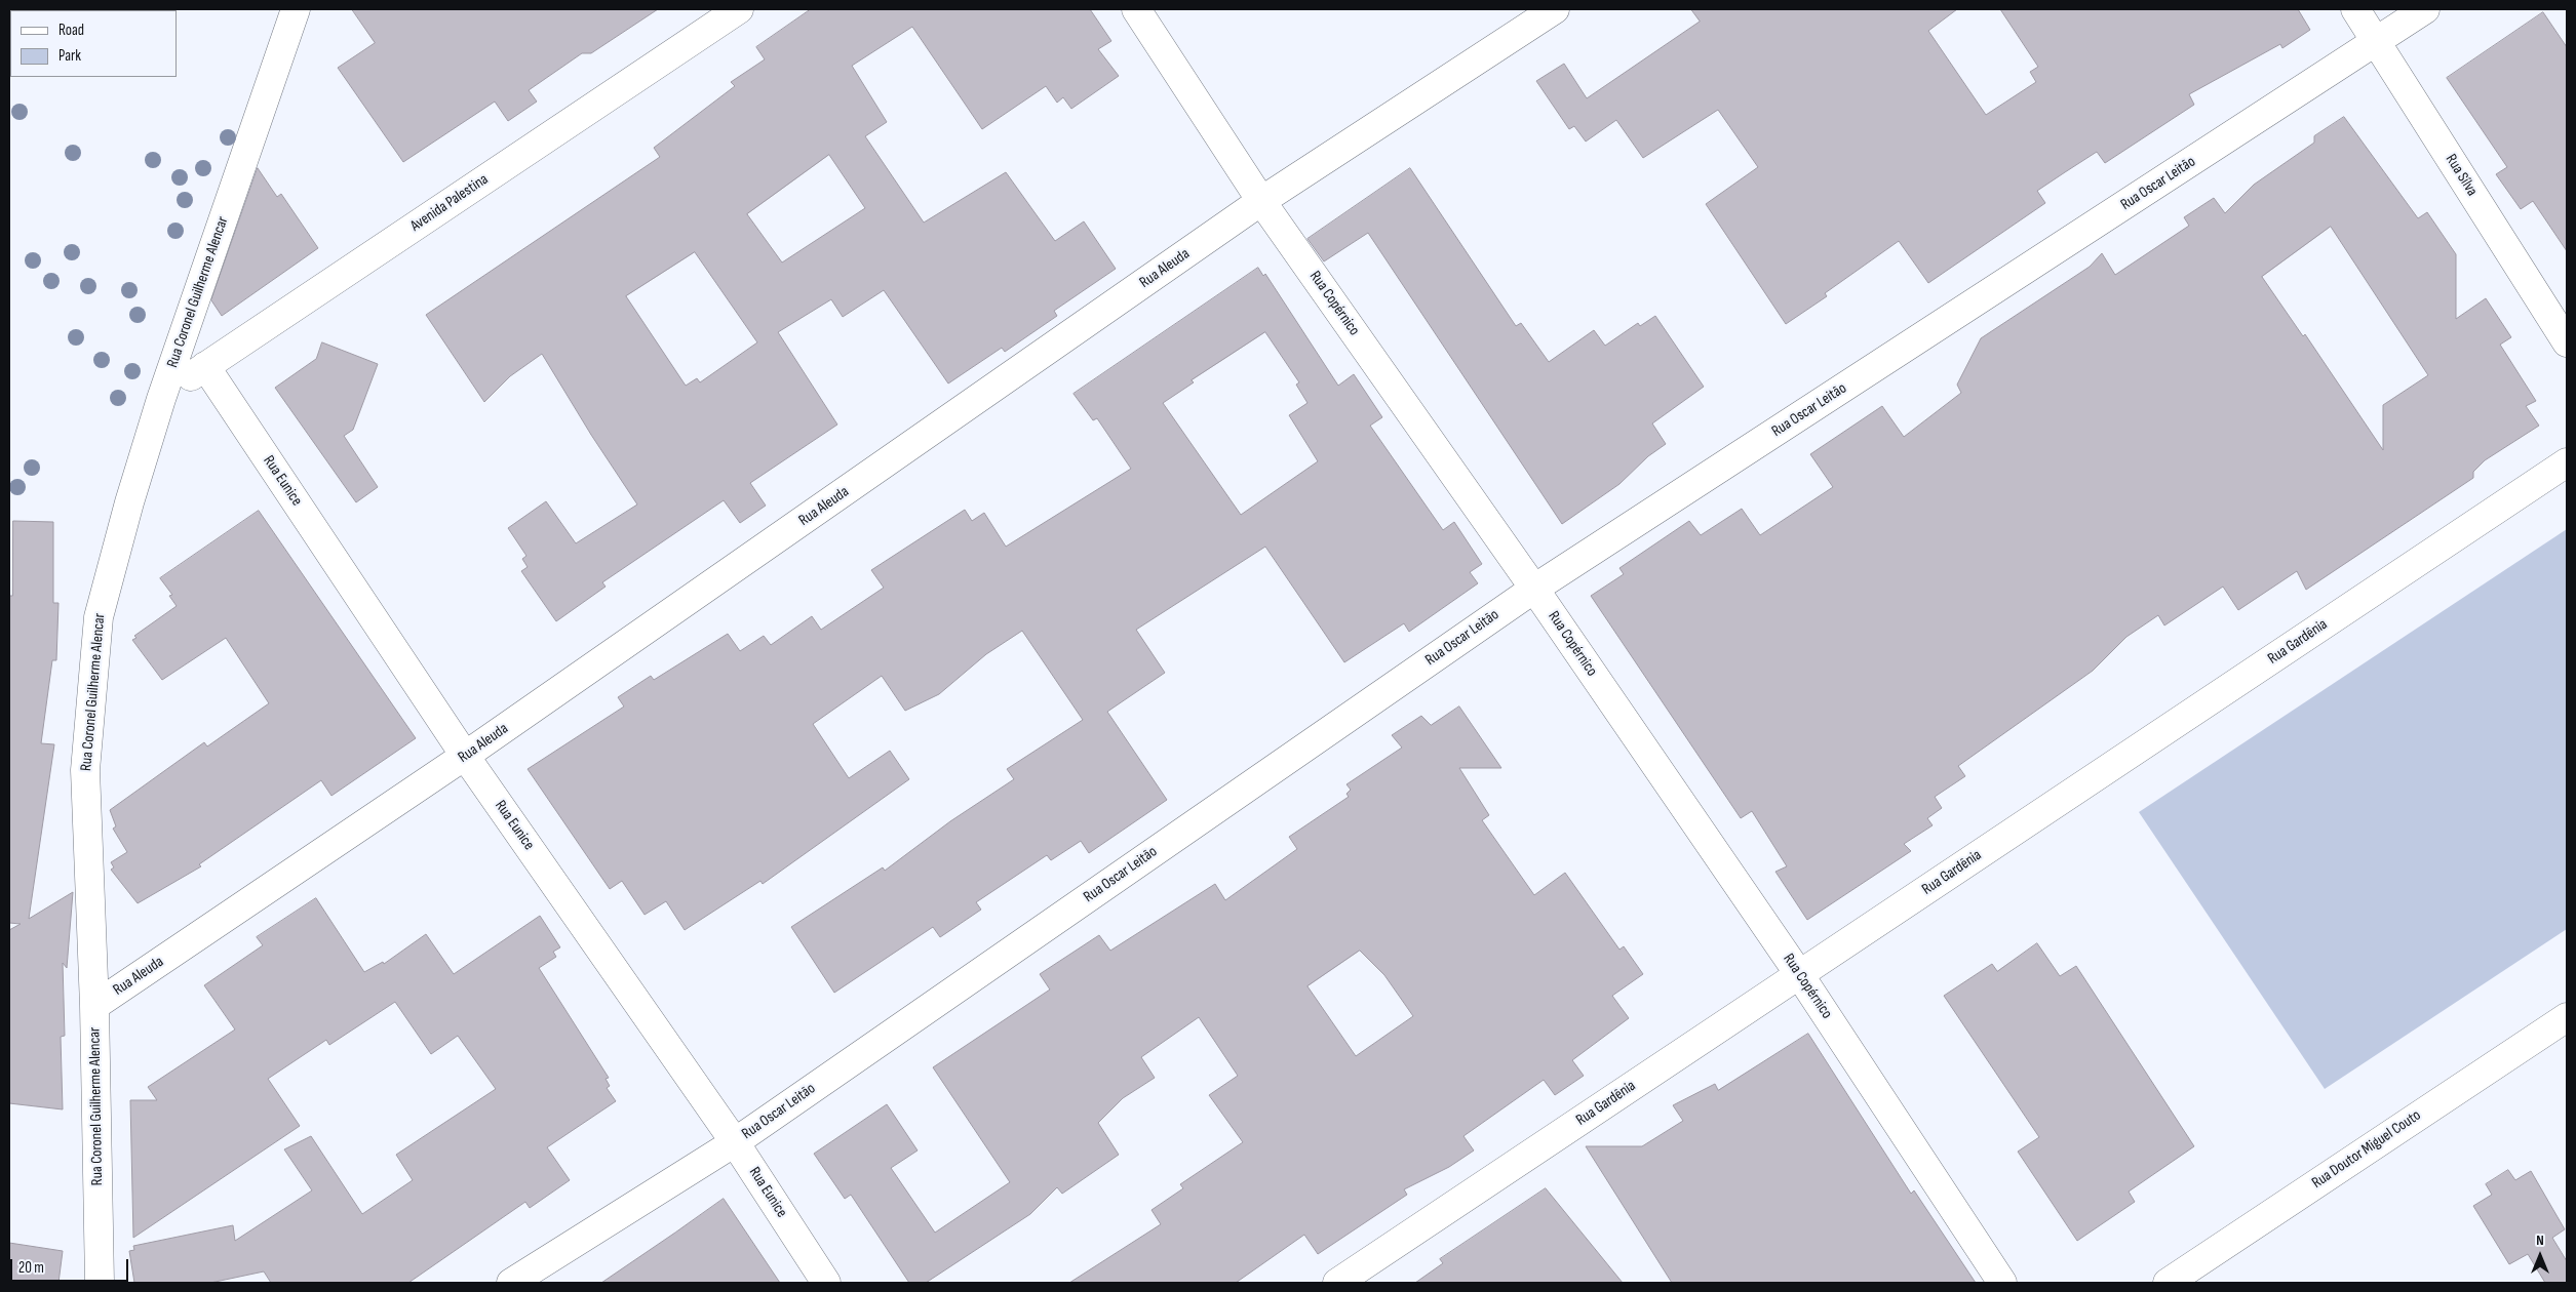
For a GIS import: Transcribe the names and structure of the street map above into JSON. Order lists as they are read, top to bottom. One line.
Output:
{"streets":{"street":["Rua Sílva","Rua Oscar Leitão","Avenida Palestina","Rua Aleuda","Rua Coronel Guilherme Alencar","Rua Copérnico","Rua Eunice","Rua Gardênia","Rua Doutor Miguel Couto"]},"crossings":[["Rua Sílva","Rua Oscar Leitão"],["Rua Oscar Leitão","Rua Copérnico"],["Rua Oscar Leitão","Rua Eunice"],["Avenida Palestina","Rua Coronel Guilherme Alencar"],["Avenida Palestina","Rua Eunice"],["Rua Aleuda","Rua Coronel Guilherme Alencar"],["Rua Aleuda","Rua Copérnico"],["Rua Aleuda","Rua Eunice"],["Rua Copérnico","Rua Gardênia"]],"legend":["Road","Park"],"scale_bar":"20 m","north":"top"}
